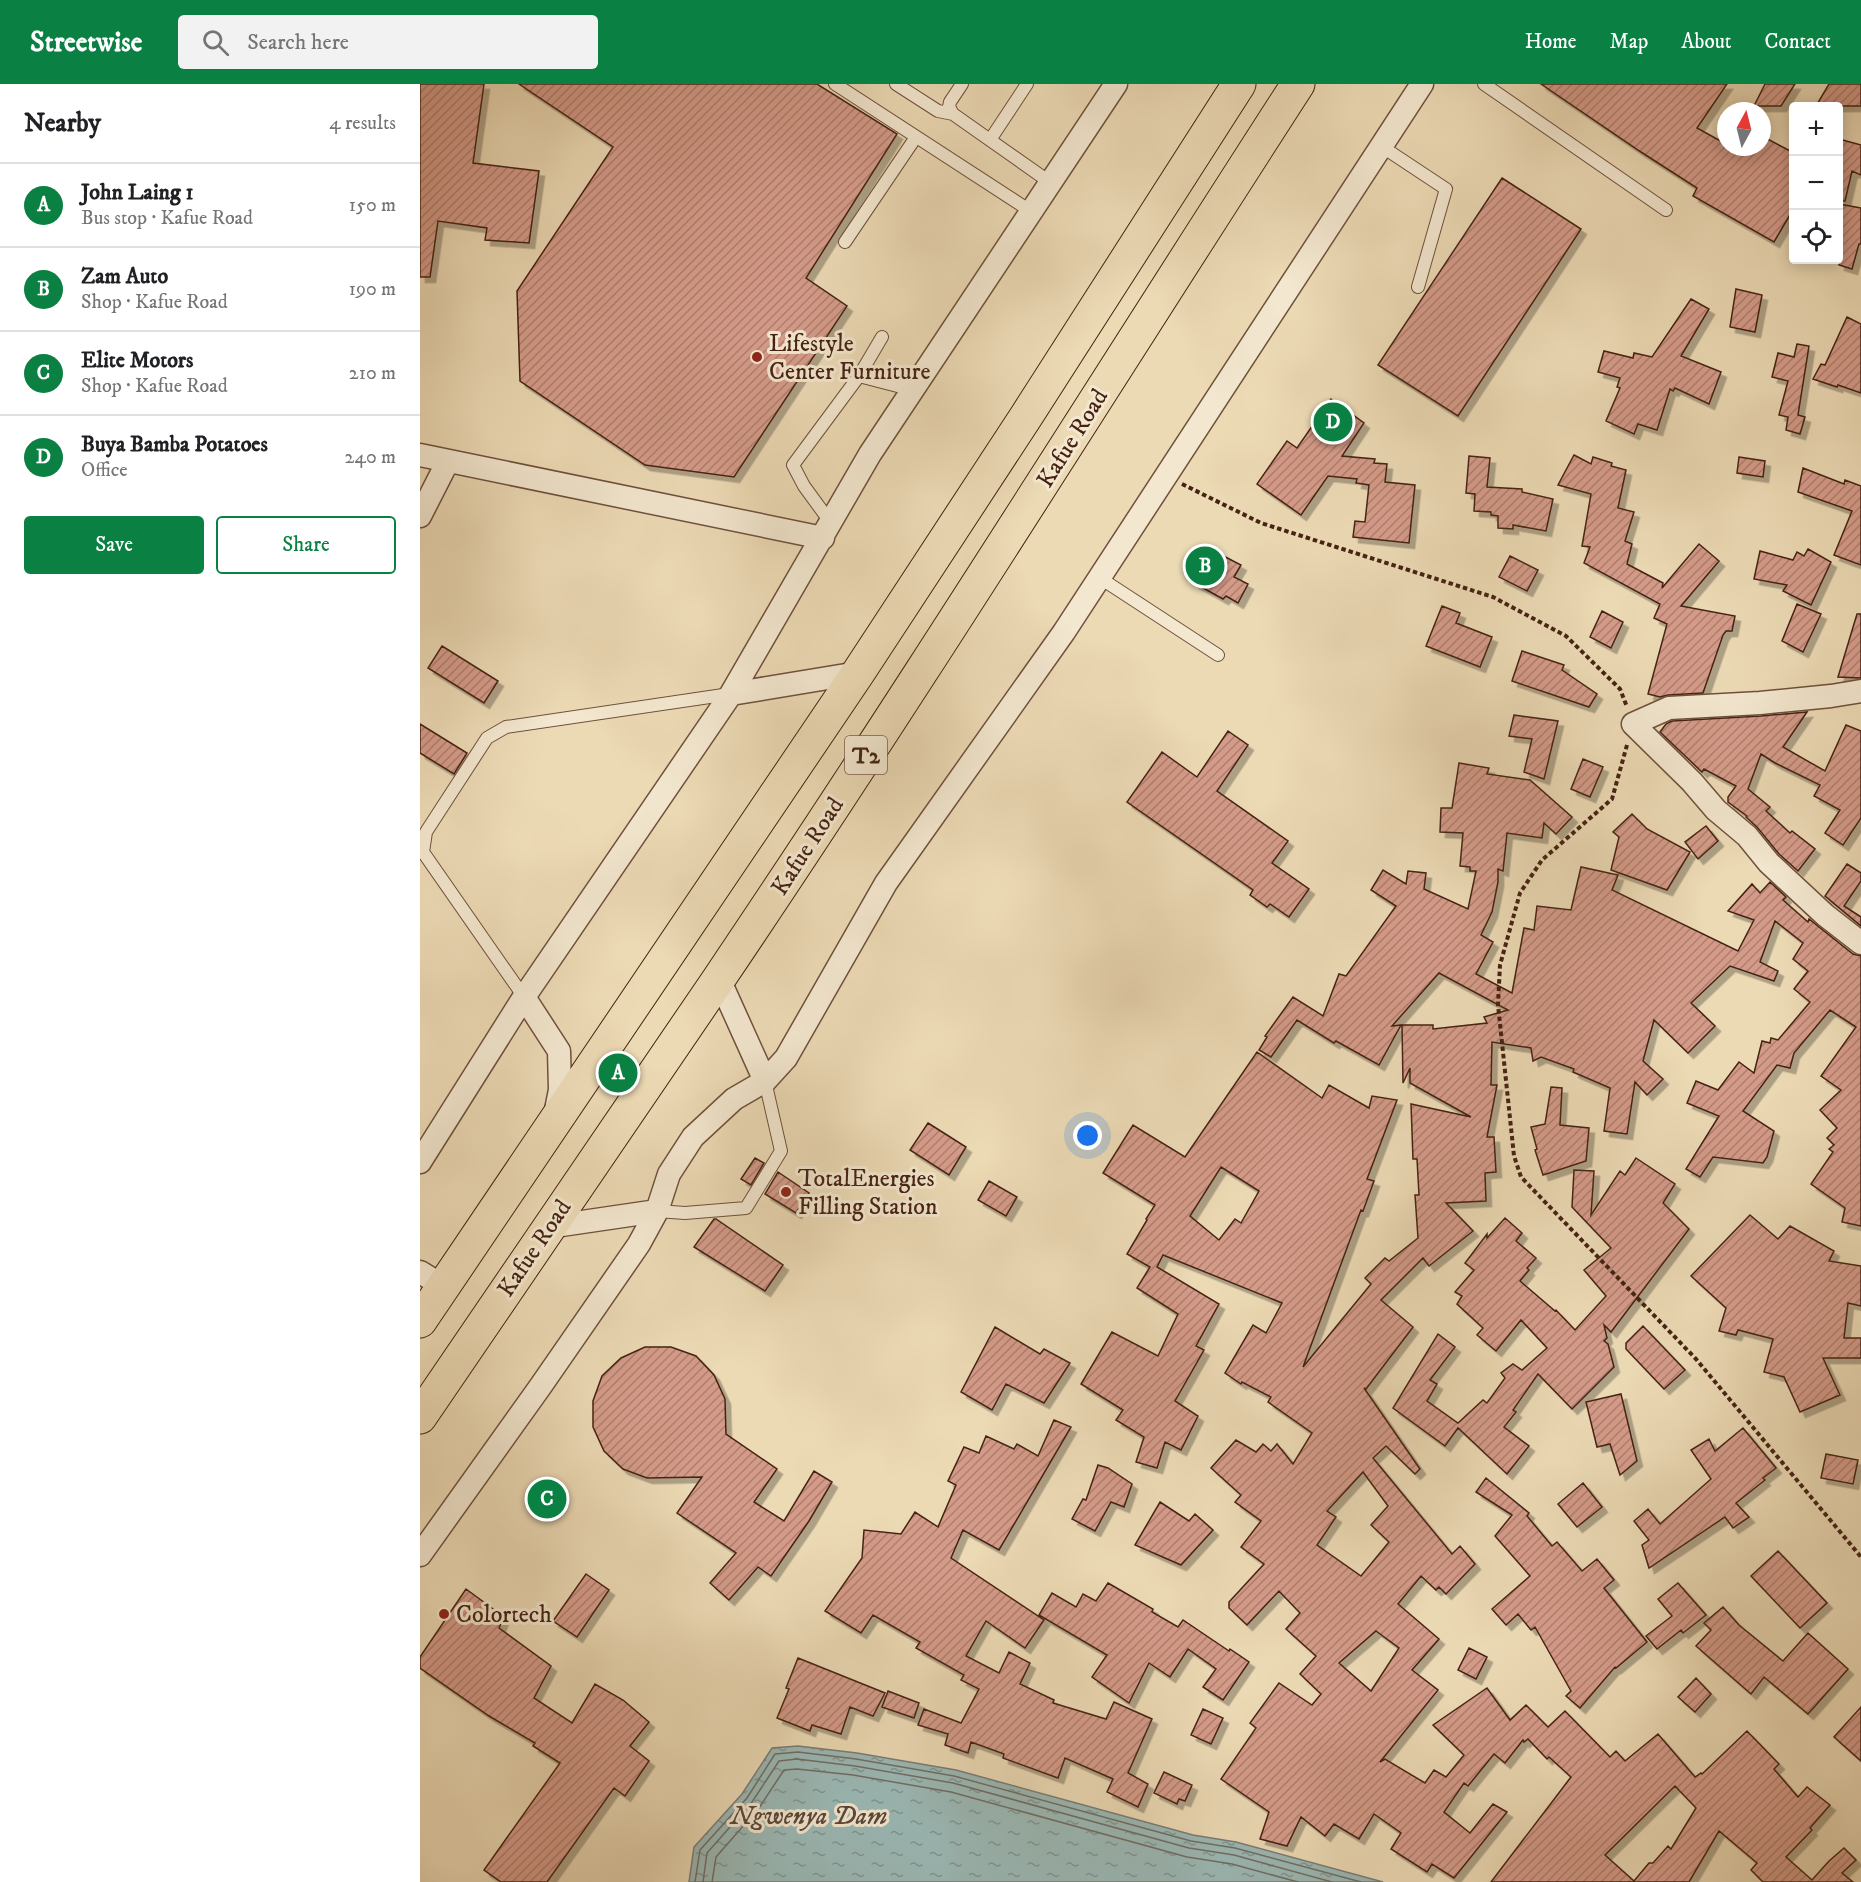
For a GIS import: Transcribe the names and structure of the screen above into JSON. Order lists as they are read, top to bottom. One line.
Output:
{"streets":{"main road":["Kafue Road","T2"]},"water":["Ngwenya Dam"],"places":["Lifestyle Center Furniture","TotalEnergies Filling Station","Colortech"],"north":"top","page":{"header":"Streetwise","search":"Search here","nav":["Home","Map","About","Contact"],"heading":["Nearby","4 results"],"map_buttons":["+","−"],"list":[{"mark":"A","name":"John Laing 1","note":"Bus stop · Kafue Road","value":"150 m"},{"mark":"B","name":"Zam Auto","note":"Shop · Kafue Road","value":"190 m"},{"mark":"C","name":"Elite Motors","note":"Shop · Kafue Road","value":"210 m"},{"mark":"D","name":"Buya Bamba Potatoes","note":"Office","value":"240 m"}],"pins":["D","B","A","C"],"buttons":["Save","Share"]}}
